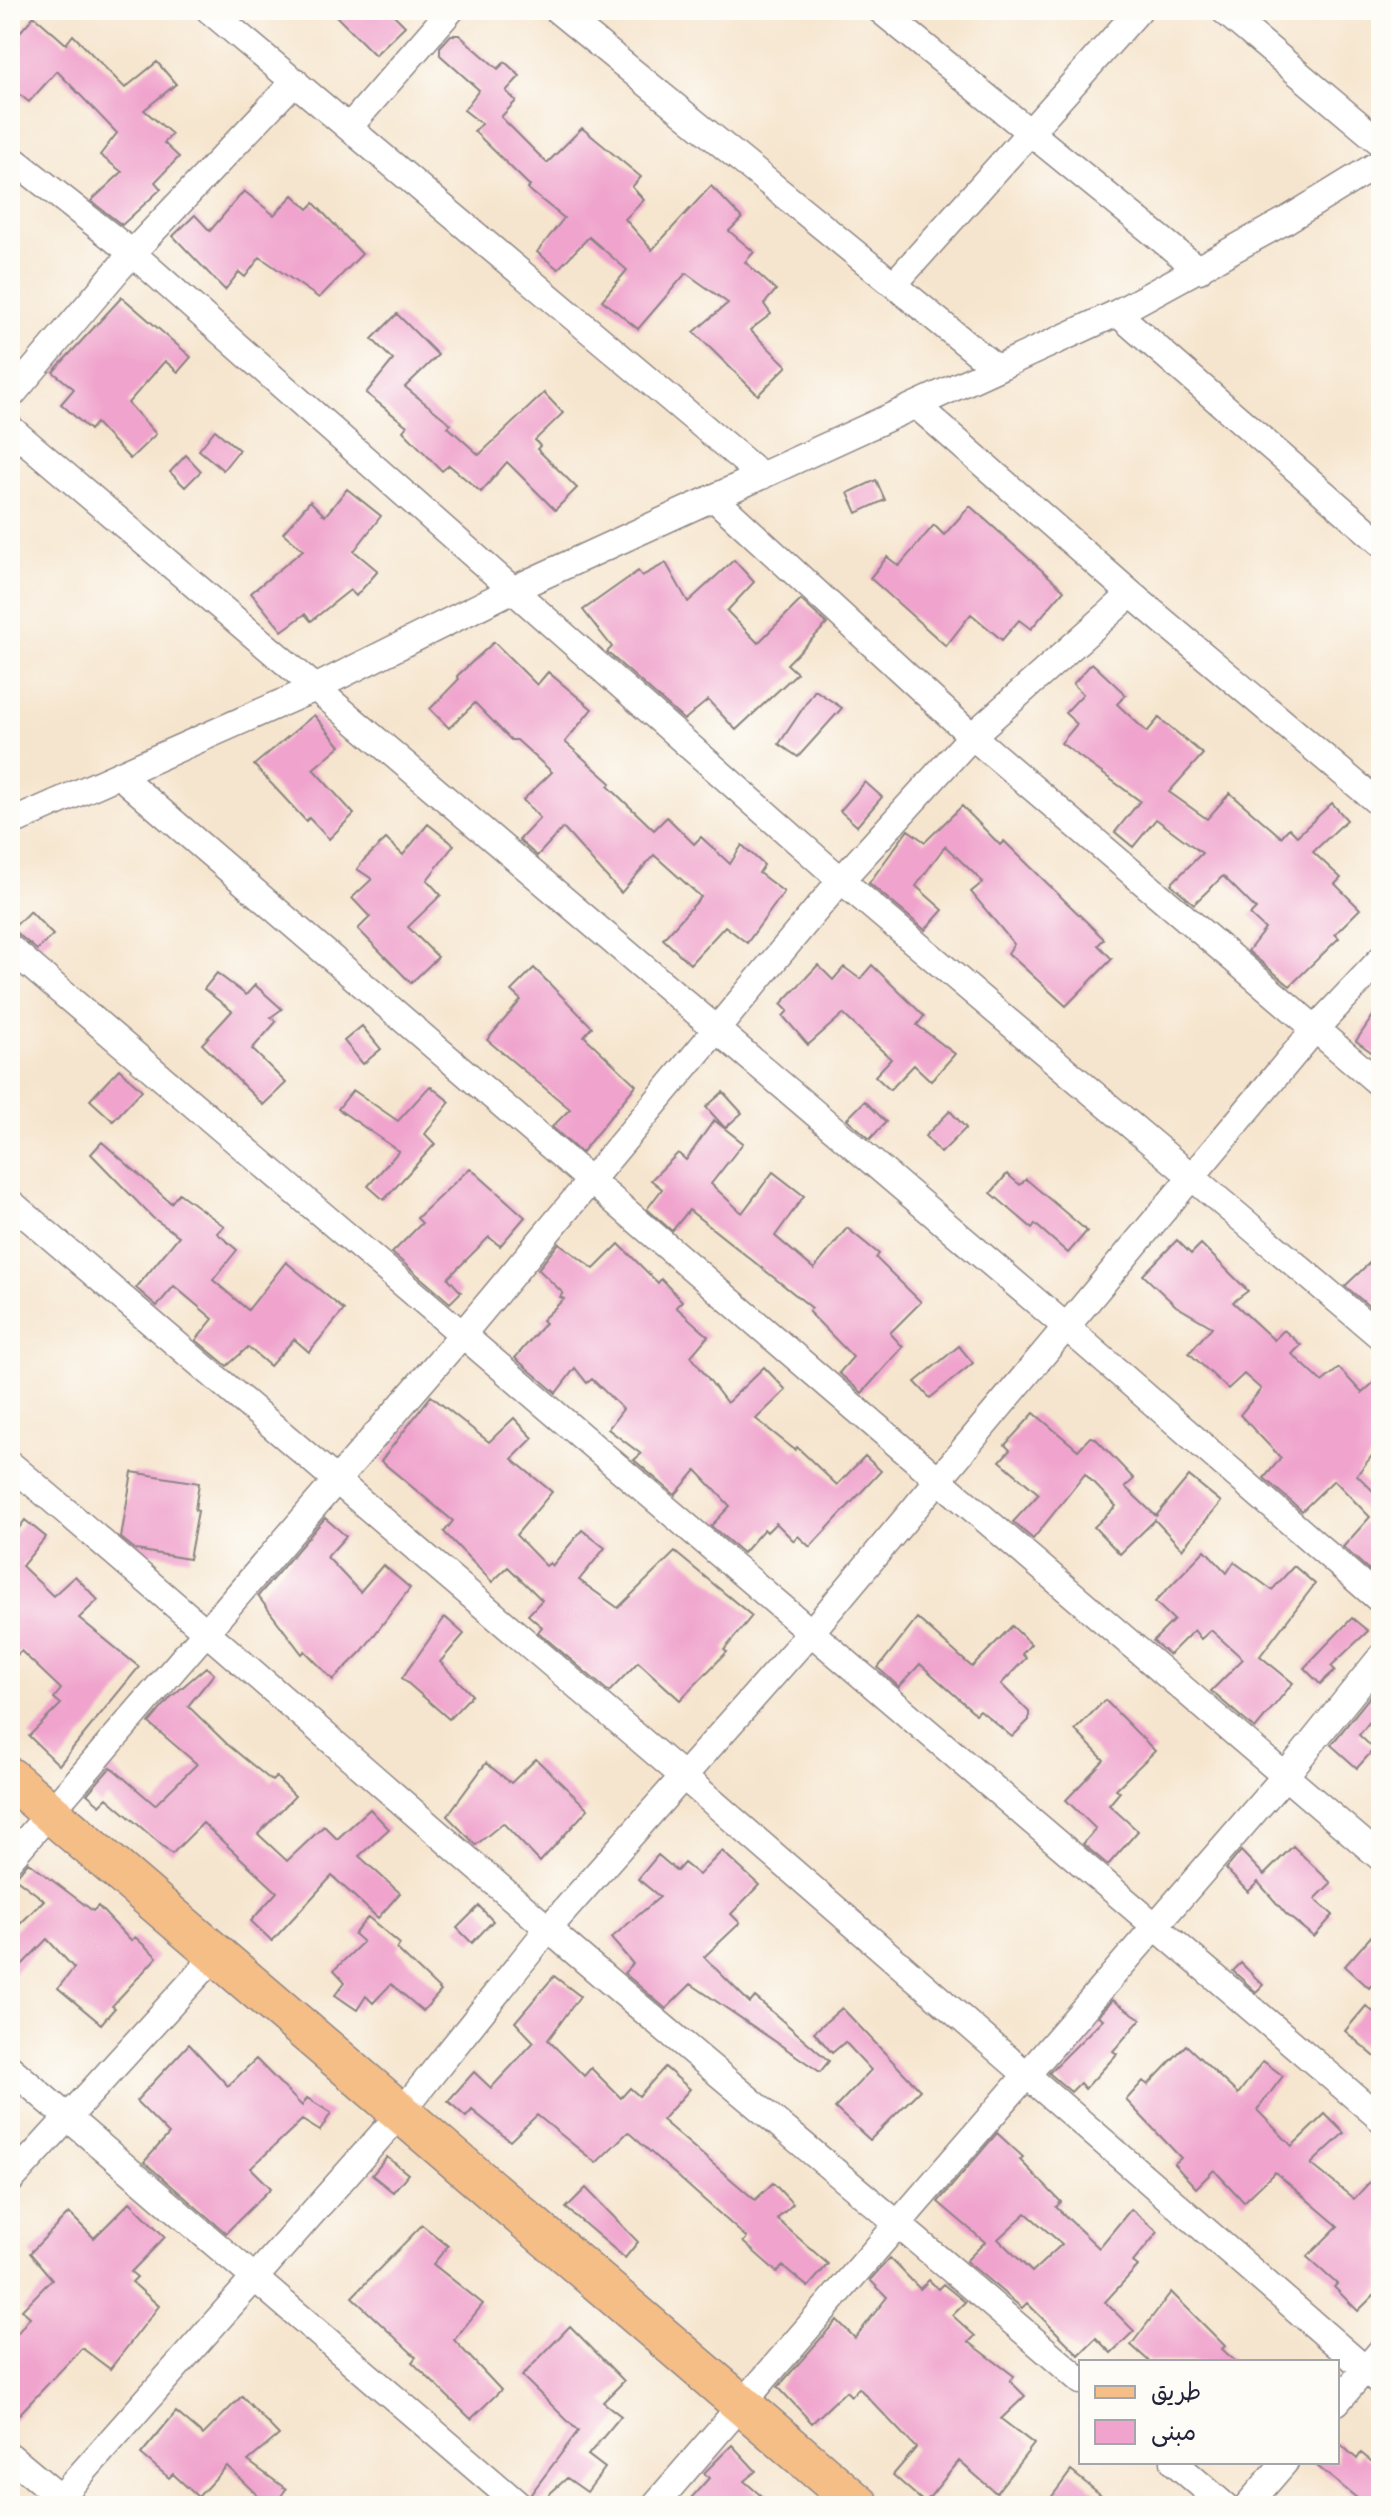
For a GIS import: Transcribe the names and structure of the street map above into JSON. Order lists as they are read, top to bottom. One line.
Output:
{"legend":["طريق","مبنى"]}
